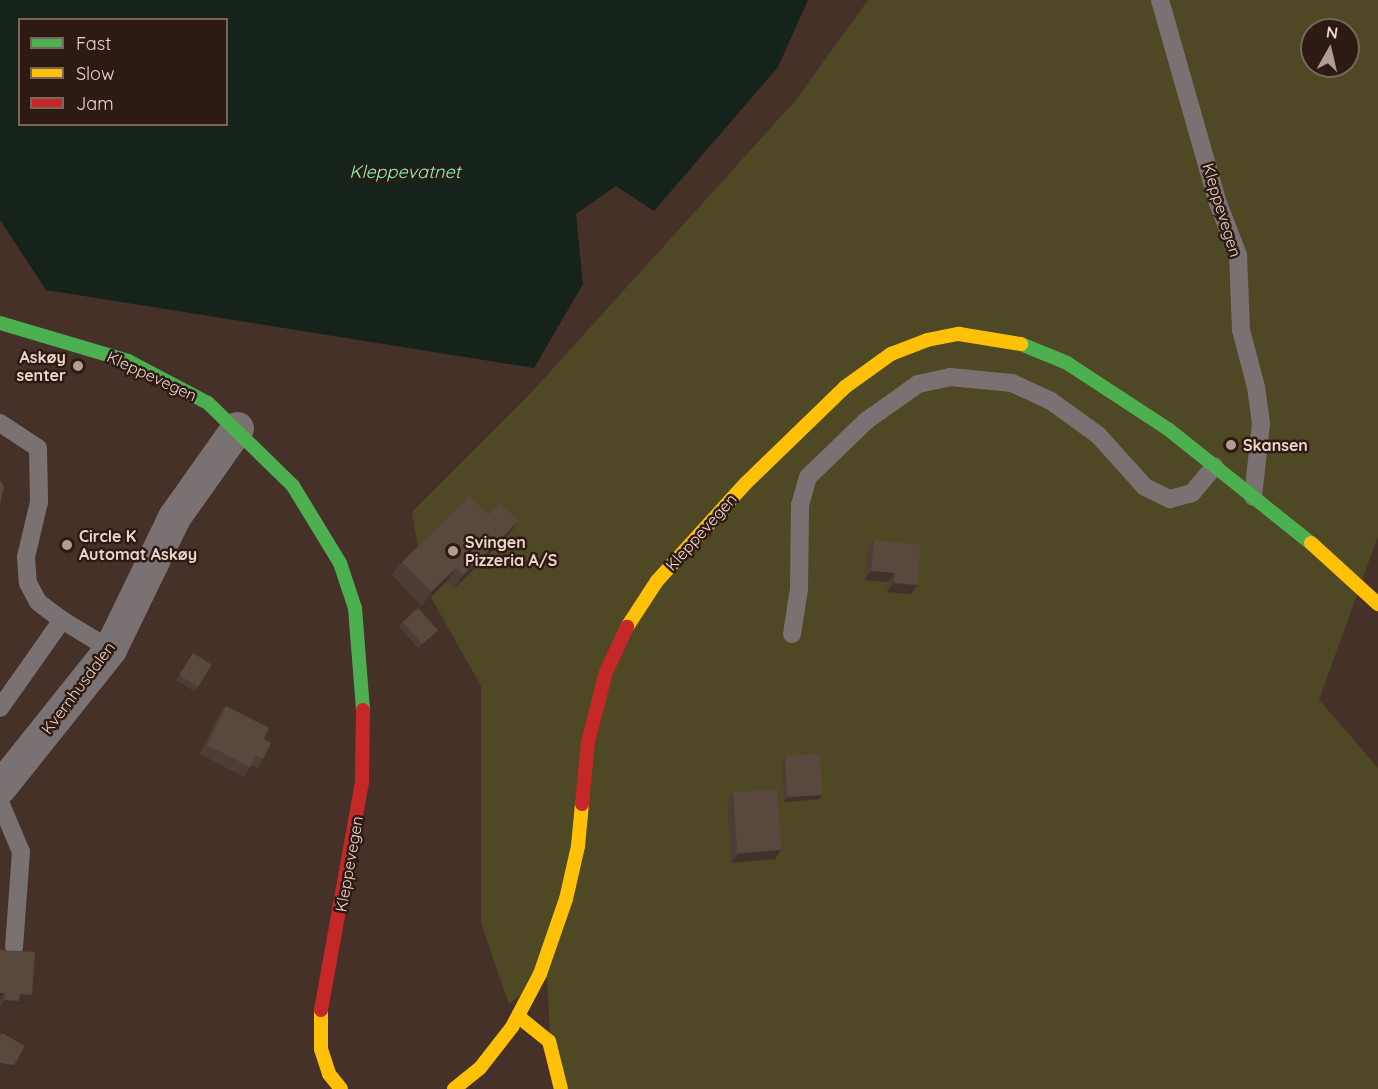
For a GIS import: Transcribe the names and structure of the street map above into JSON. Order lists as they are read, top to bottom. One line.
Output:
{"streets":{"main road":["Kleppevegen"],"street":["Kvernhusdalen"]},"crossings":[["Kleppevegen","Kvernhusdalen"]],"water":["Kleppevatnet"],"places":["Askøy senter","Skansen","Circle K Automat Askøy","Svingen Pizzeria A/S"],"legend":["Fast","Slow","Jam"],"north":"top"}
